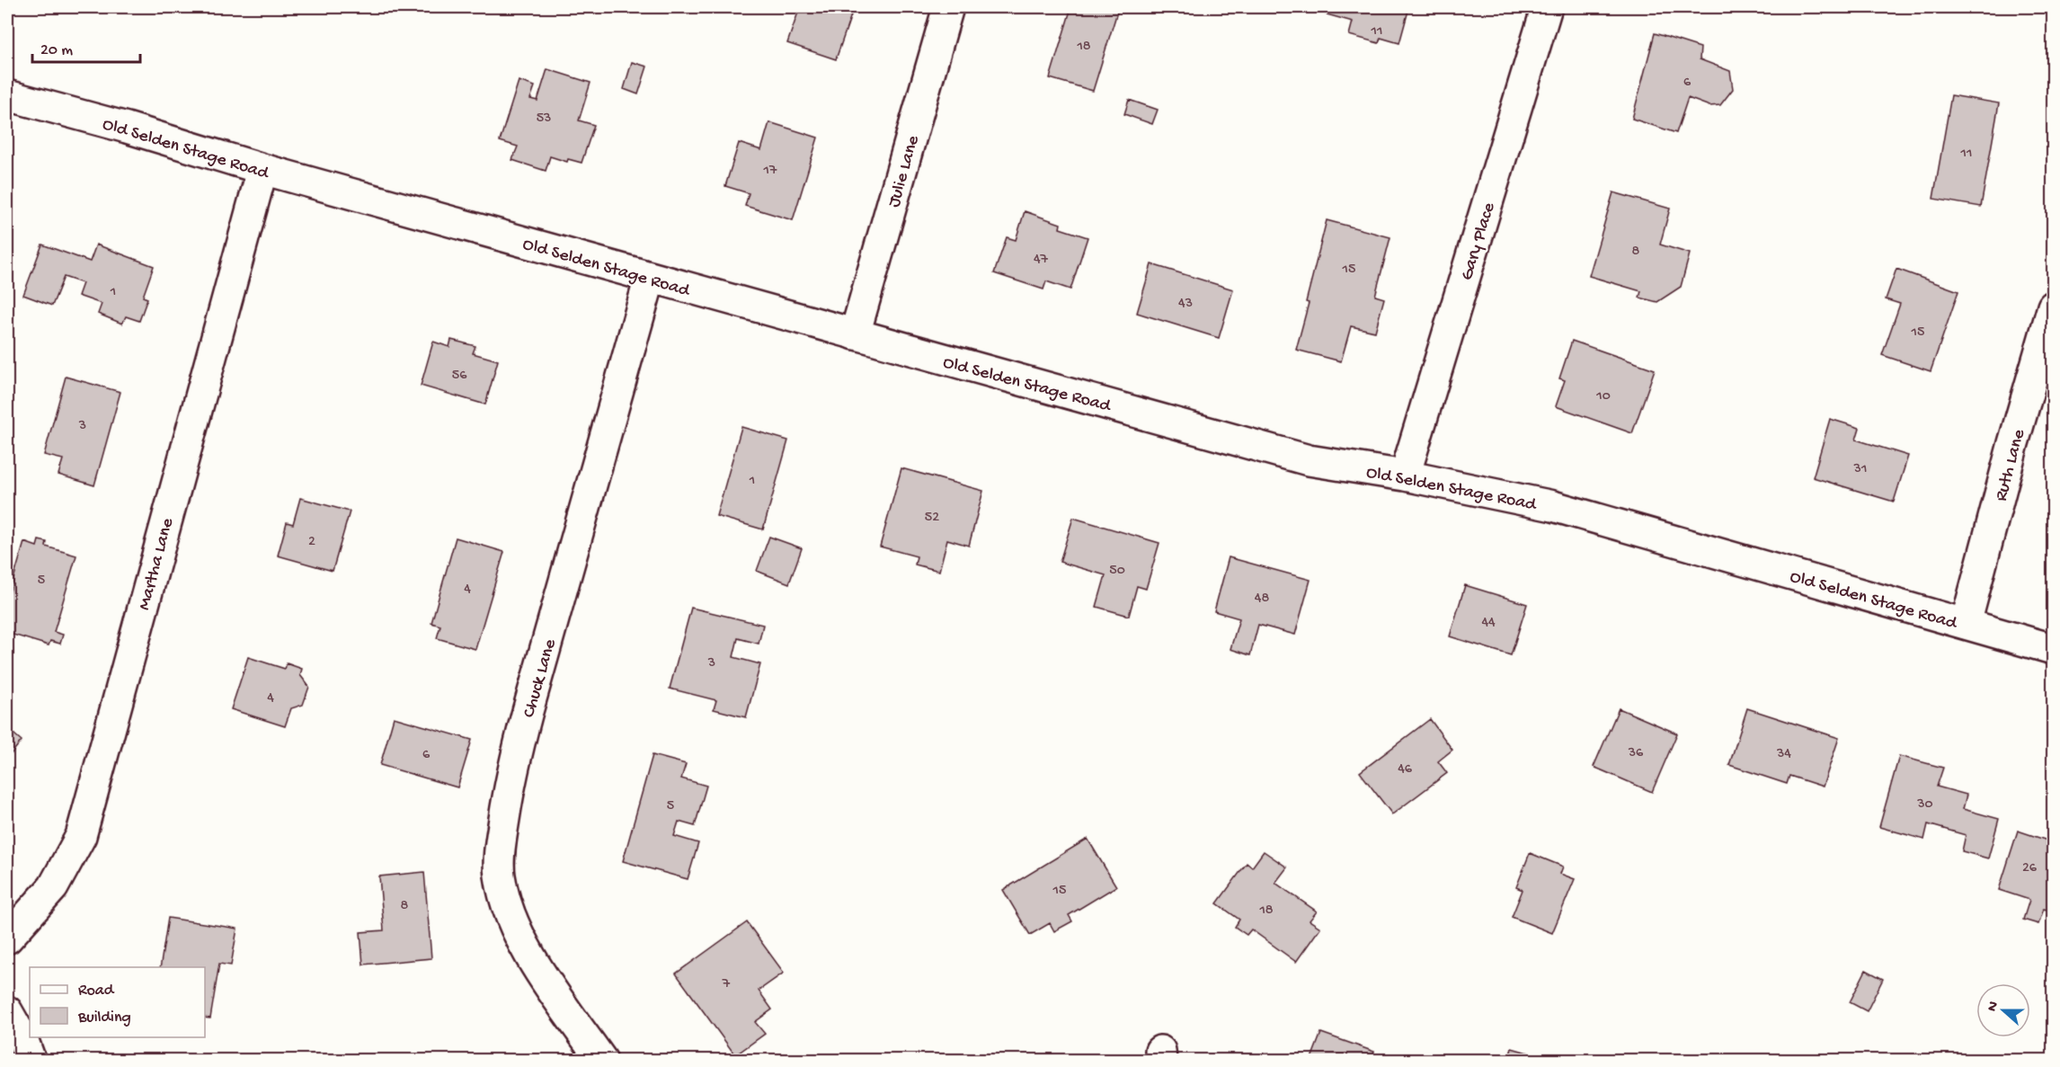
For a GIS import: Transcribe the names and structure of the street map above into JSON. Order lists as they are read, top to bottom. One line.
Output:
{"streets":{"street":["Old Selden Stage Road","Julie Lane","Gary Place","Ruth Lane","Martha Lane","Chuck Lane"]},"crossings":[["Old Selden Stage Road","Julie Lane"],["Old Selden Stage Road","Gary Place"],["Old Selden Stage Road","Ruth Lane"],["Old Selden Stage Road","Martha Lane"],["Old Selden Stage Road","Chuck Lane"]],"house_numbers":["11","18","6","53","11","17","8","47","15","1","43","15","56","10","3","31","1","52","2","50","5","4","48","44","3","4","36","34","6","46","30","5","26","15","8","18","7"],"legend":["Road","Building"],"scale_bar":"20 m","north":"left"}
